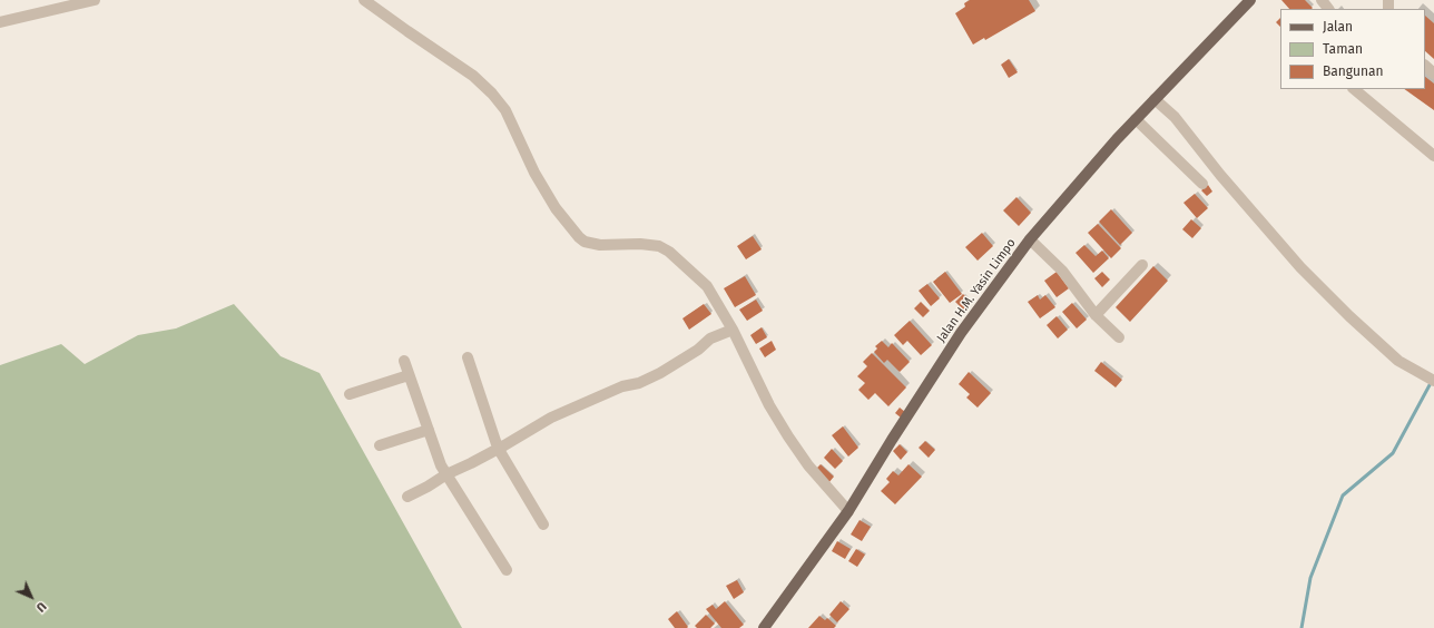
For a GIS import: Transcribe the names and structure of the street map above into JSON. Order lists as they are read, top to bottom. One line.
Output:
{"streets":{"main road":["Jalan H.M. Yasin Limpo"]},"legend":["Jalan","Taman","Bangunan"],"north":"bottom right"}
